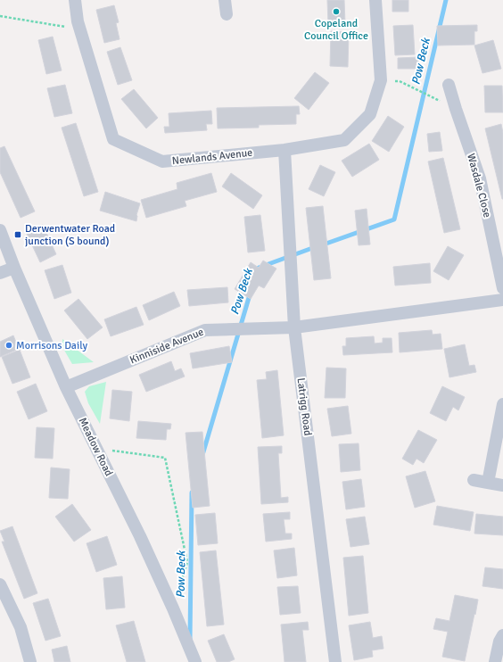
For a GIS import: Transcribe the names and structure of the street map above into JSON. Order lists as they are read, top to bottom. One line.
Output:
{"streets":{"street":["Newlands Avenue","Wasdale Close","Kinniside Avenue","Latrigg Road","Meadow Road"]},"crossings":[["Newlands Avenue","Latrigg Road"],["Kinniside Avenue","Latrigg Road"],["Kinniside Avenue","Meadow Road"]],"water":["Pow Beck"],"places":{"other":["Copeland Council Office","Morrisons Daily"],"transit":["Derwentwater Road junction (S bound)"]}}
